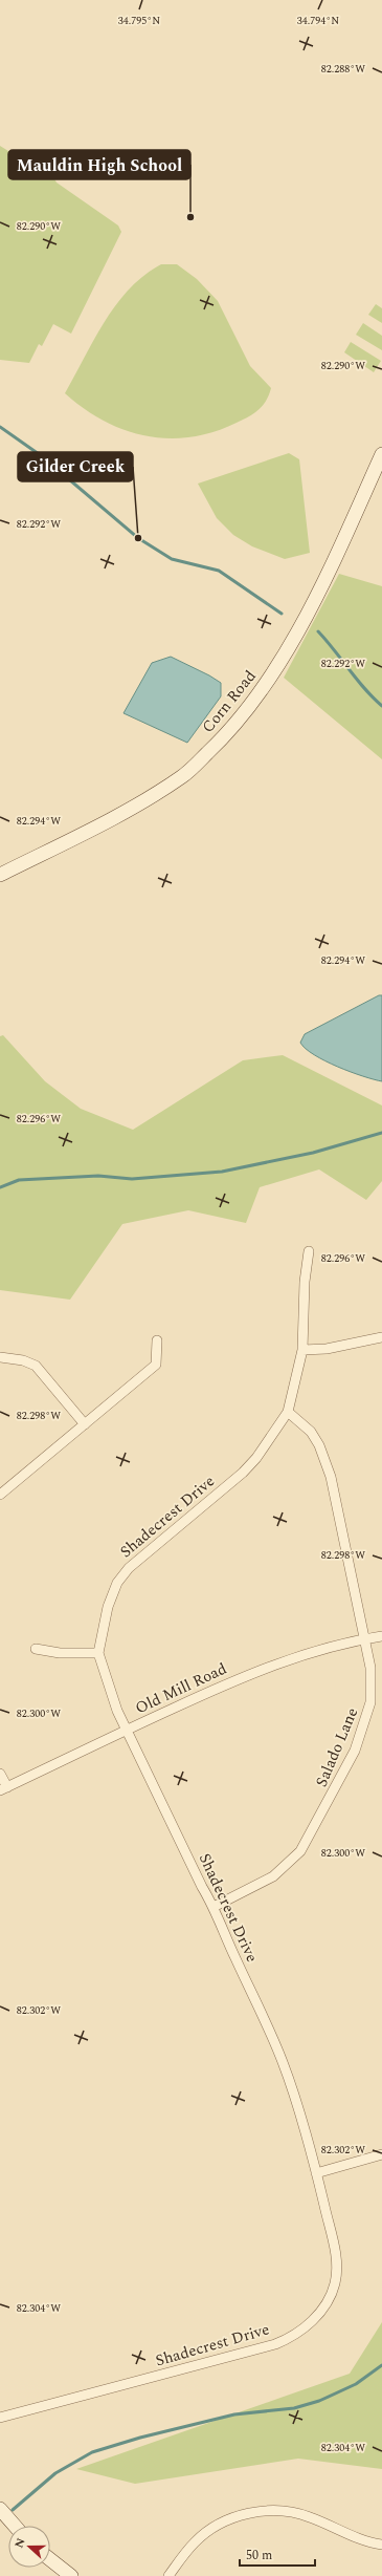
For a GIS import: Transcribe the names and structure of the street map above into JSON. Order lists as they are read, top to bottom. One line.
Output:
{"streets":{"street":["Corn Road","Shadecrest Drive","Old Mill Road","Salado Lane"]},"crossings":[["Shadecrest Drive","Old Mill Road"],["Shadecrest Drive","Salado Lane"],["Old Mill Road","Salado Lane"]],"places":["Mauldin High School","Gilder Creek"],"scale_bar":"50 m","north":"left","coordinates":["34.794°N","34.795°N","82.288°W","82.290°W","82.292°W","82.294°W","82.296°W","82.298°W","82.300°W","82.302°W","82.304°W"]}
